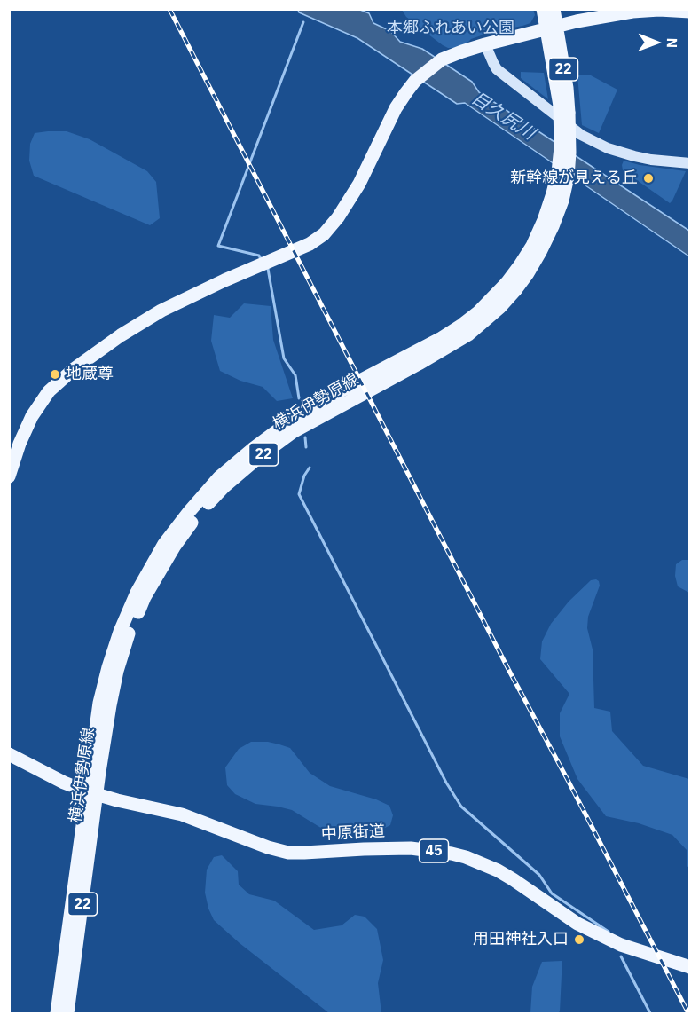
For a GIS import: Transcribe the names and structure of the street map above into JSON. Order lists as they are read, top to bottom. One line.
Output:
{"streets":{"main road":["22","横浜伊勢原線","中原街道","45"]},"crossings":[["横浜伊勢原線","中原街道"]],"water":["目久尻川"],"parks":["本郷ふれあい公園"],"places":["新幹線が見える丘","地蔵尊","用田神社入口"],"north":"right"}
